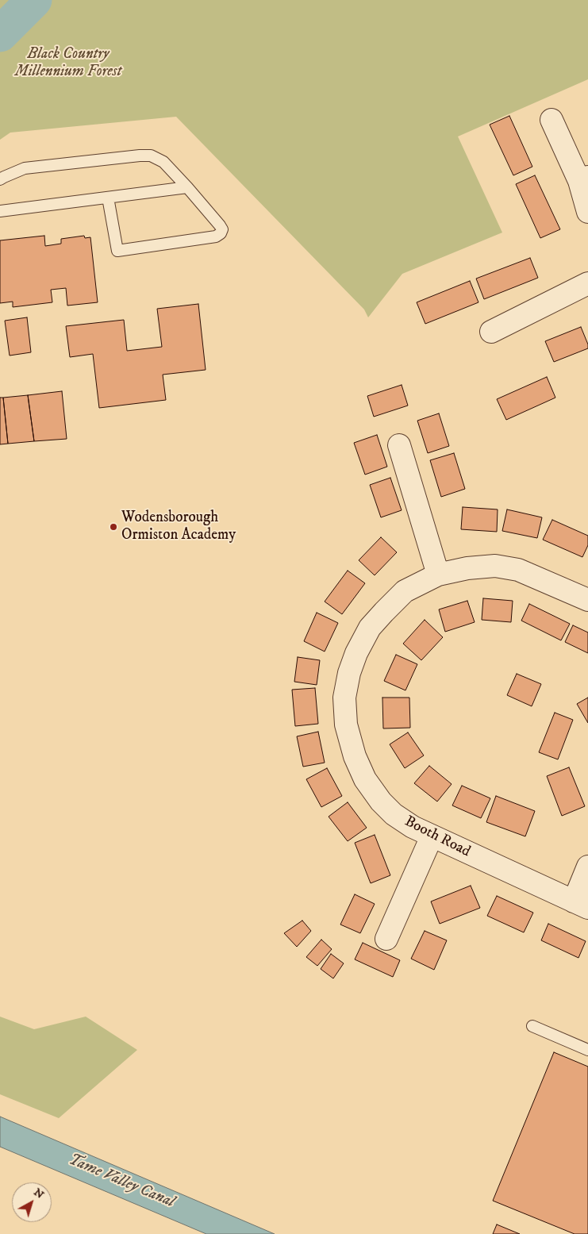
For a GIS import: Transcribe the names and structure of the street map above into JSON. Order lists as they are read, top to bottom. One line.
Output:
{"streets":{"street":["Booth Road"]},"water":["Tame Valley Canal"],"parks":["Black Country Millennium Forest"],"places":["Wodensborough Ormiston Academy"],"north":"top right"}
